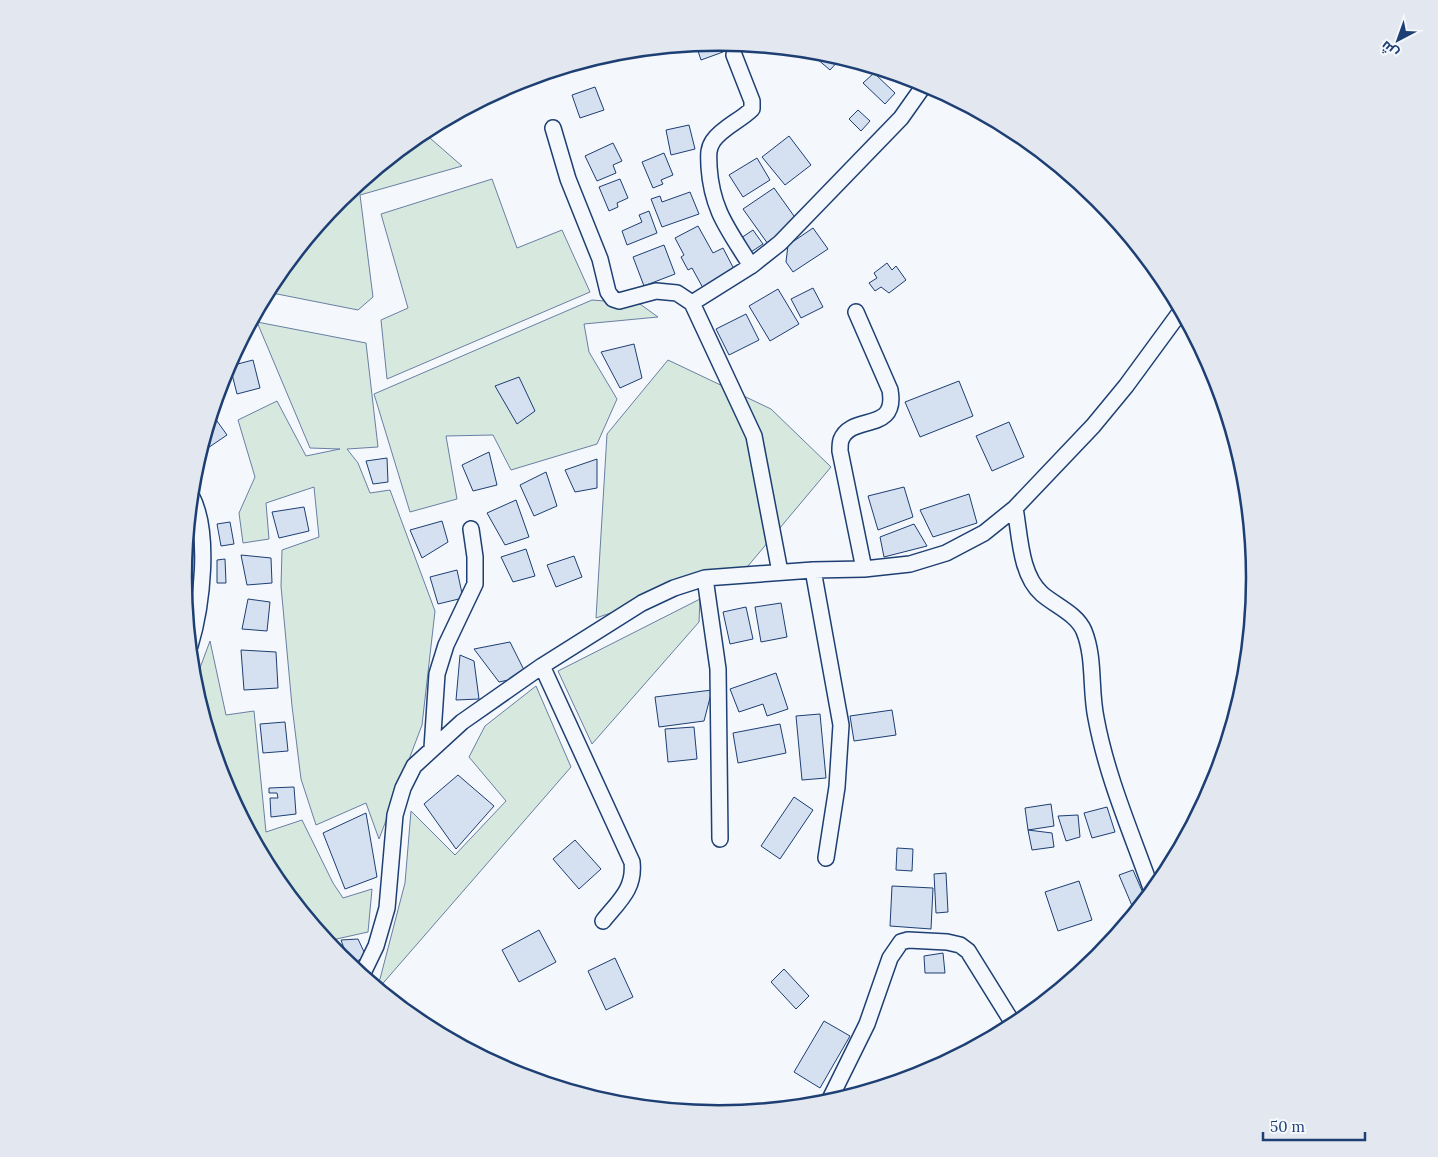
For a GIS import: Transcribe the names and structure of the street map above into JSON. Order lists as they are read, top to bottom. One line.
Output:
{"scale_bar":"50 m","north":"bottom left"}
